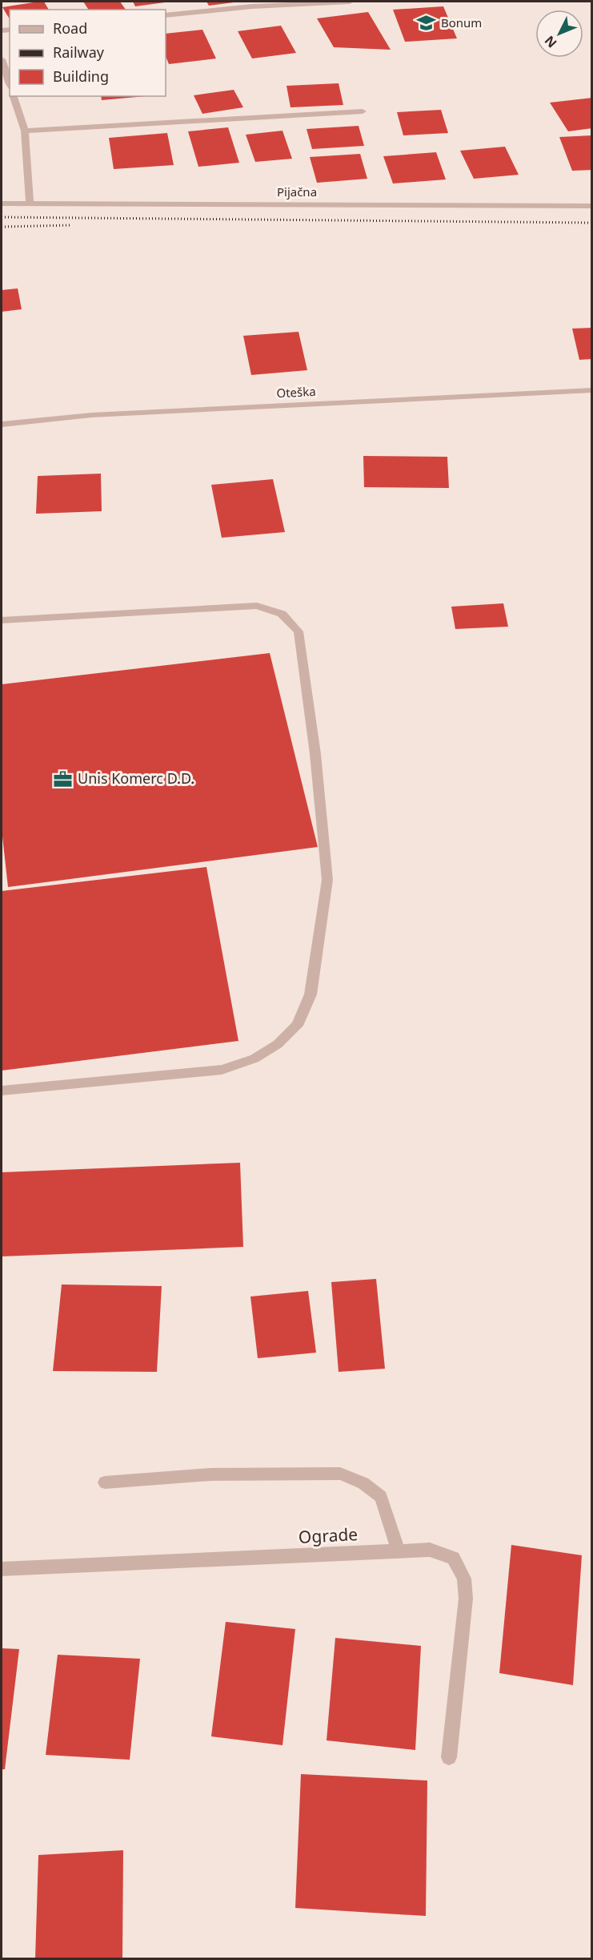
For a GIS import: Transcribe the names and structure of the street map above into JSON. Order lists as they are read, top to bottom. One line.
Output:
{"streets":{"street":["Pijačna","Oteška","Ograde"]},"places":{"school or university":["Bonum"],"office":["Unis Komerc D.D."]},"legend":["Road","Railway","Building"],"north":"bottom left"}
